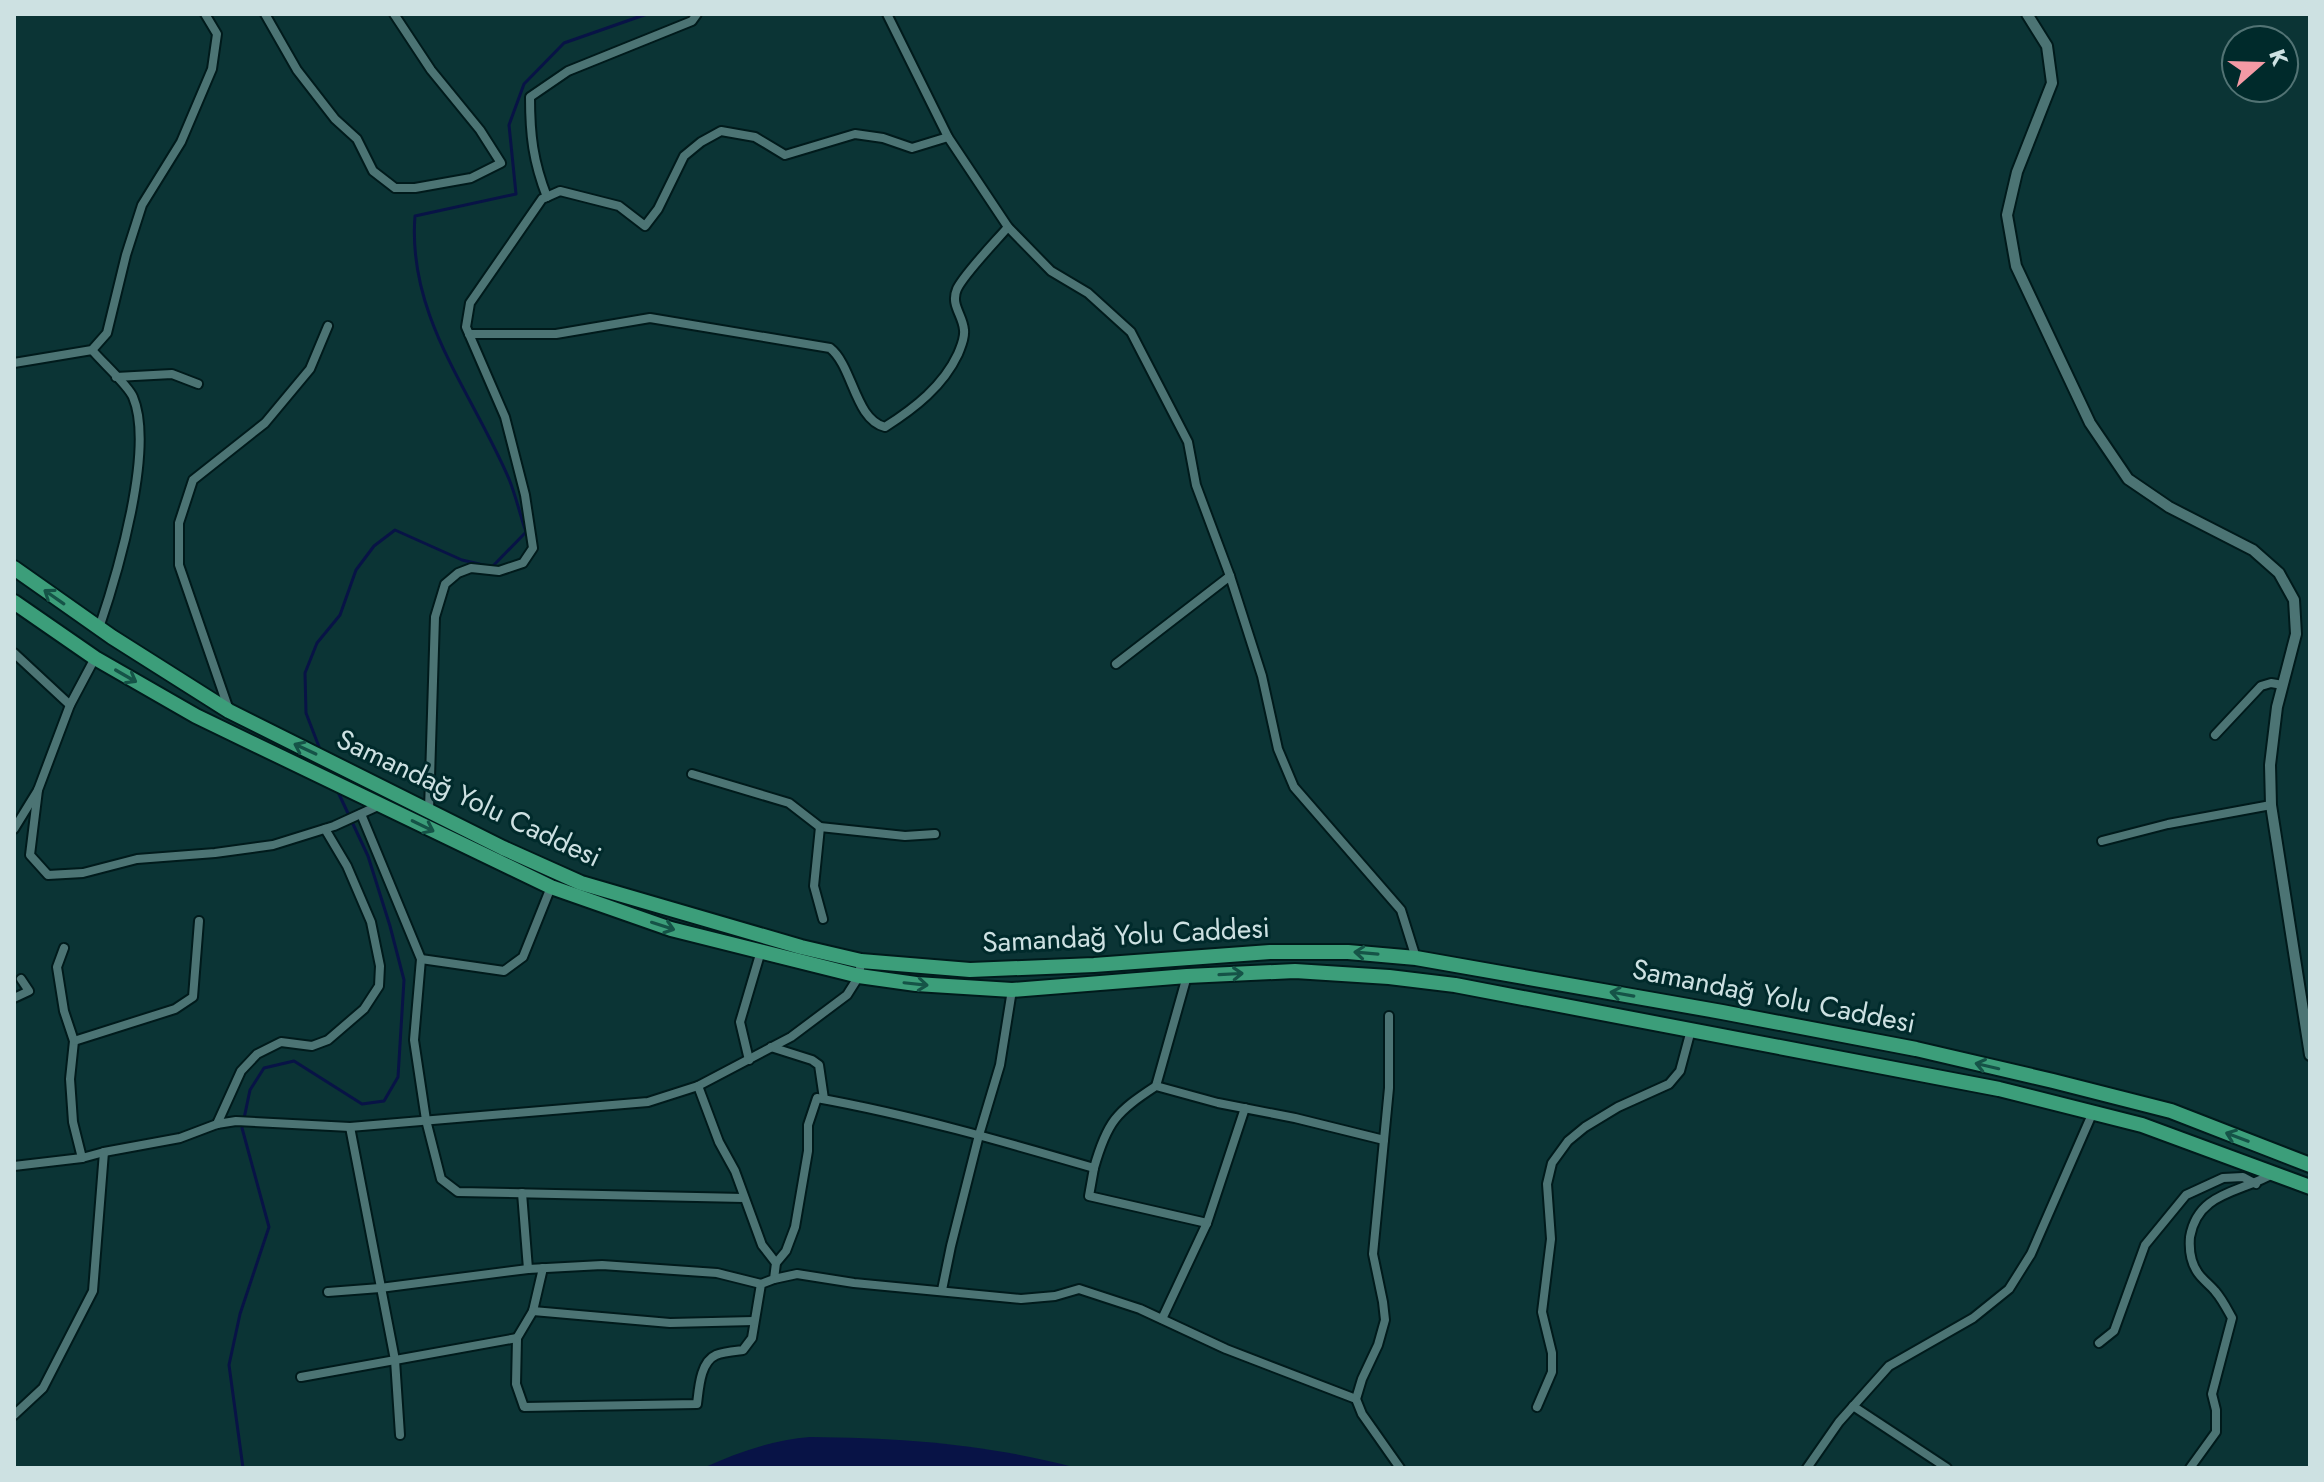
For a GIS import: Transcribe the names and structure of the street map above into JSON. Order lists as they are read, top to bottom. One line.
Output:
{"streets":{"highway":["Samandağ Yolu Caddesi"]},"north":"right"}
